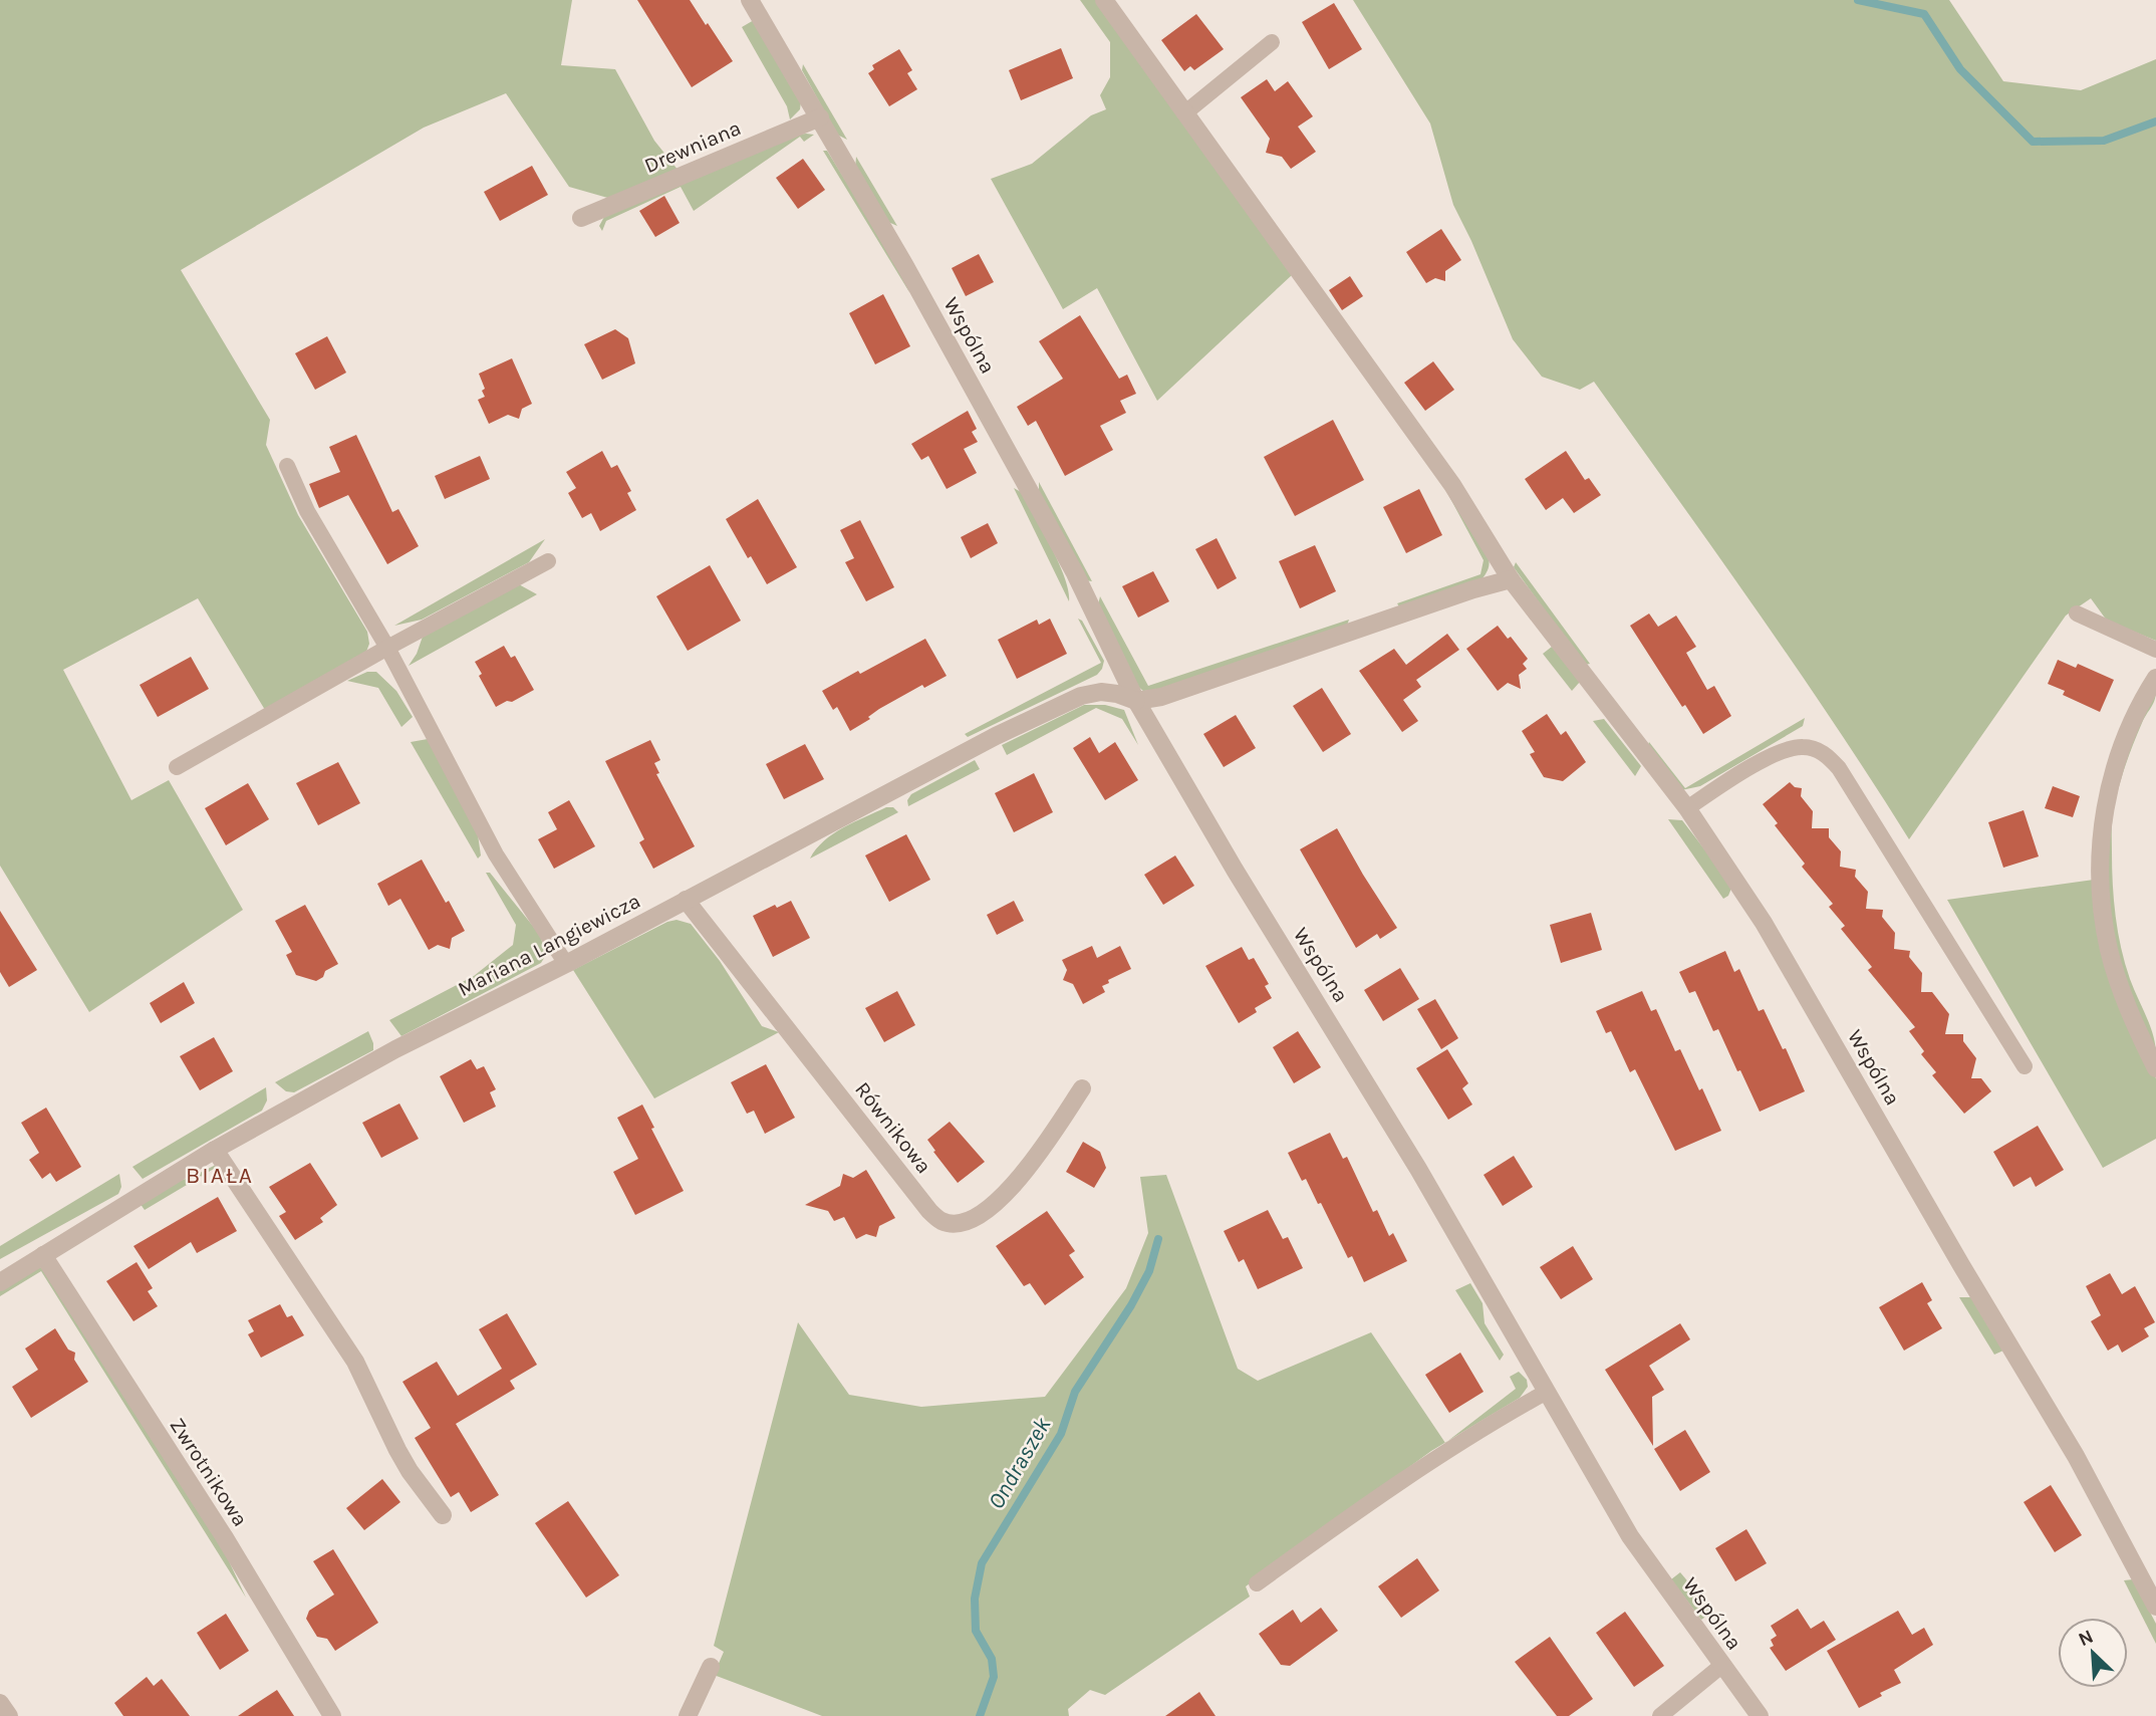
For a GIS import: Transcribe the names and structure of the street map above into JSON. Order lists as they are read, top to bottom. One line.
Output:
{"streets":{"street":["Drewniana","Wspólna","Mariana Langiewicza","Równikowa","Zwrotnikowa"]},"crossings":[["Drewniana","Wspólna"],["Wspólna","Mariana Langiewicza"],["Mariana Langiewicza","Równikowa"],["Mariana Langiewicza","Zwrotnikowa"]],"districts":["BIAŁA"],"water":["Ondraszek"],"north":"top left"}
